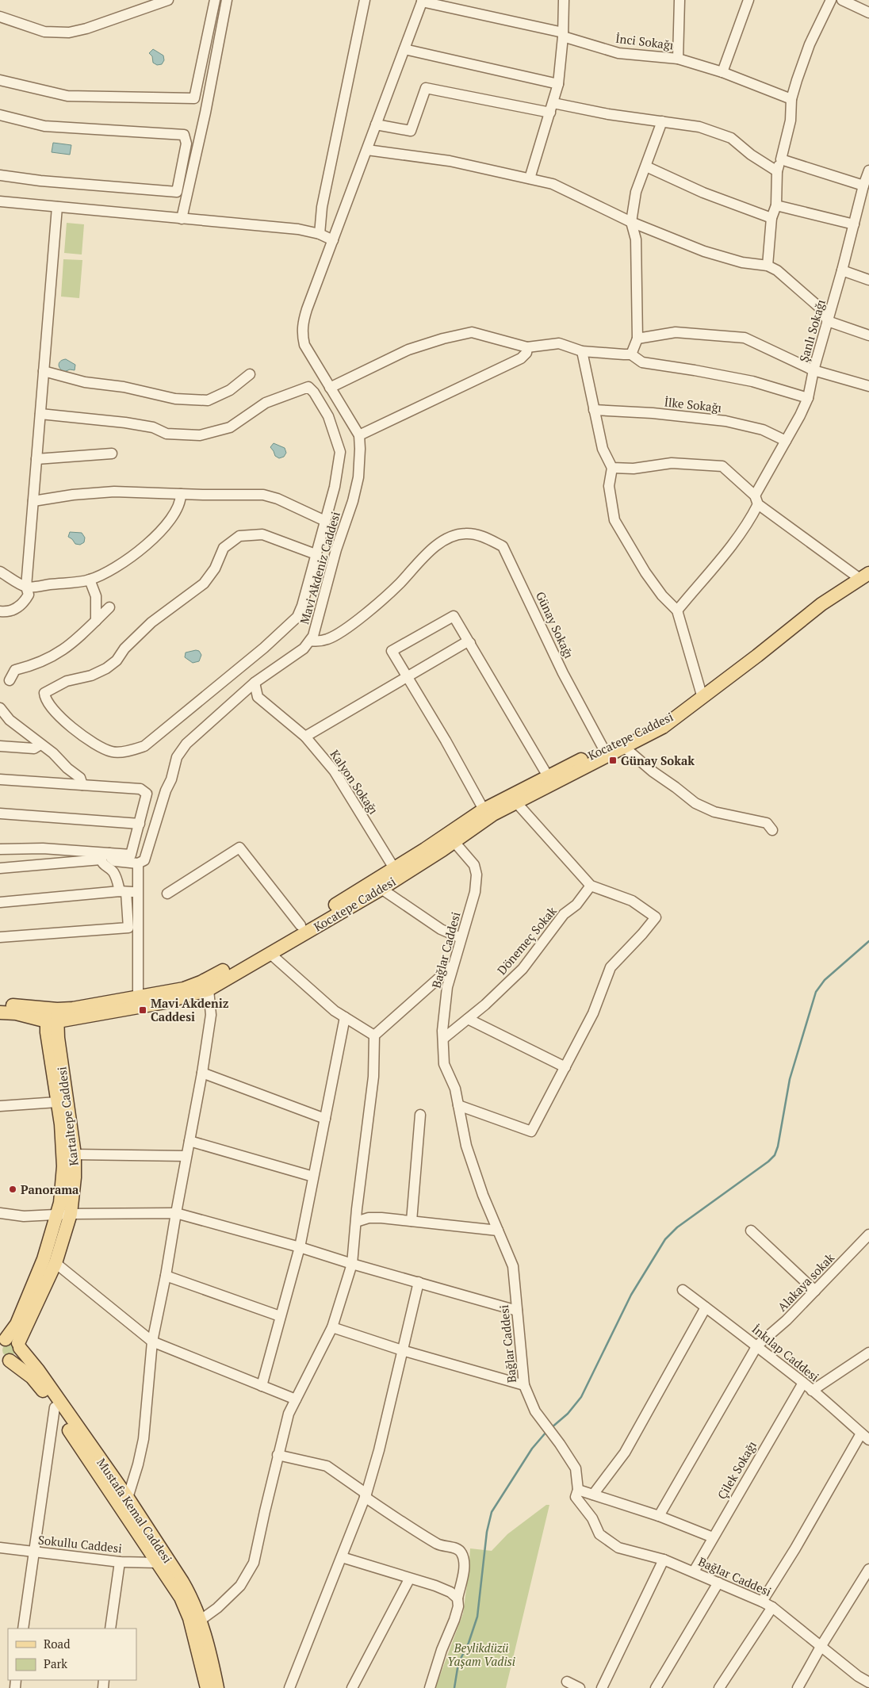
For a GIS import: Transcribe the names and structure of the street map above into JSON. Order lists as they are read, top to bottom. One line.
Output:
{"streets":{"main road":["Kocatepe Caddesi","Kartaltepe Caddesi","Mustafa Kemal Caddesi"],"street":["İnci Sokağı","Şanlı Sokağı","İlke Sokağı","Mavi Akdeniz Caddesi","Günay Sokağı","Kalyon Sokağı","Dönemeç Sokak","Bağlar Caddesi","Alakaya sokak","İnkılap Caddesi","Çilek Sokağı","Sokullu Caddesi"]},"crossings":[["Şanlı Sokağı","İlke Sokağı"],["Mavi Akdeniz Caddesi","Günay Sokağı"],["Mavi Akdeniz Caddesi","Kalyon Sokağı"],["Günay Sokağı","Kocatepe Caddesi"],["Kocatepe Caddesi","Kalyon Sokağı"],["Kocatepe Caddesi","Bağlar Caddesi"],["Kocatepe Caddesi","Kartaltepe Caddesi"],["Dönemeç Sokak","Bağlar Caddesi"],["Bağlar Caddesi","Çilek Sokağı"],["Kartaltepe Caddesi","Mustafa Kemal Caddesi"],["Alakaya sokak","İnkılap Caddesi"],["İnkılap Caddesi","Çilek Sokağı"],["Mustafa Kemal Caddesi","Sokullu Caddesi"]],"parks":["Beylikdüzü Yaşam Vadisi"],"places":{"transit":["Günay Sokak","Mavi Akdeniz Caddesi"],"other":["Panorama"]},"legend":["Road","Park"]}
